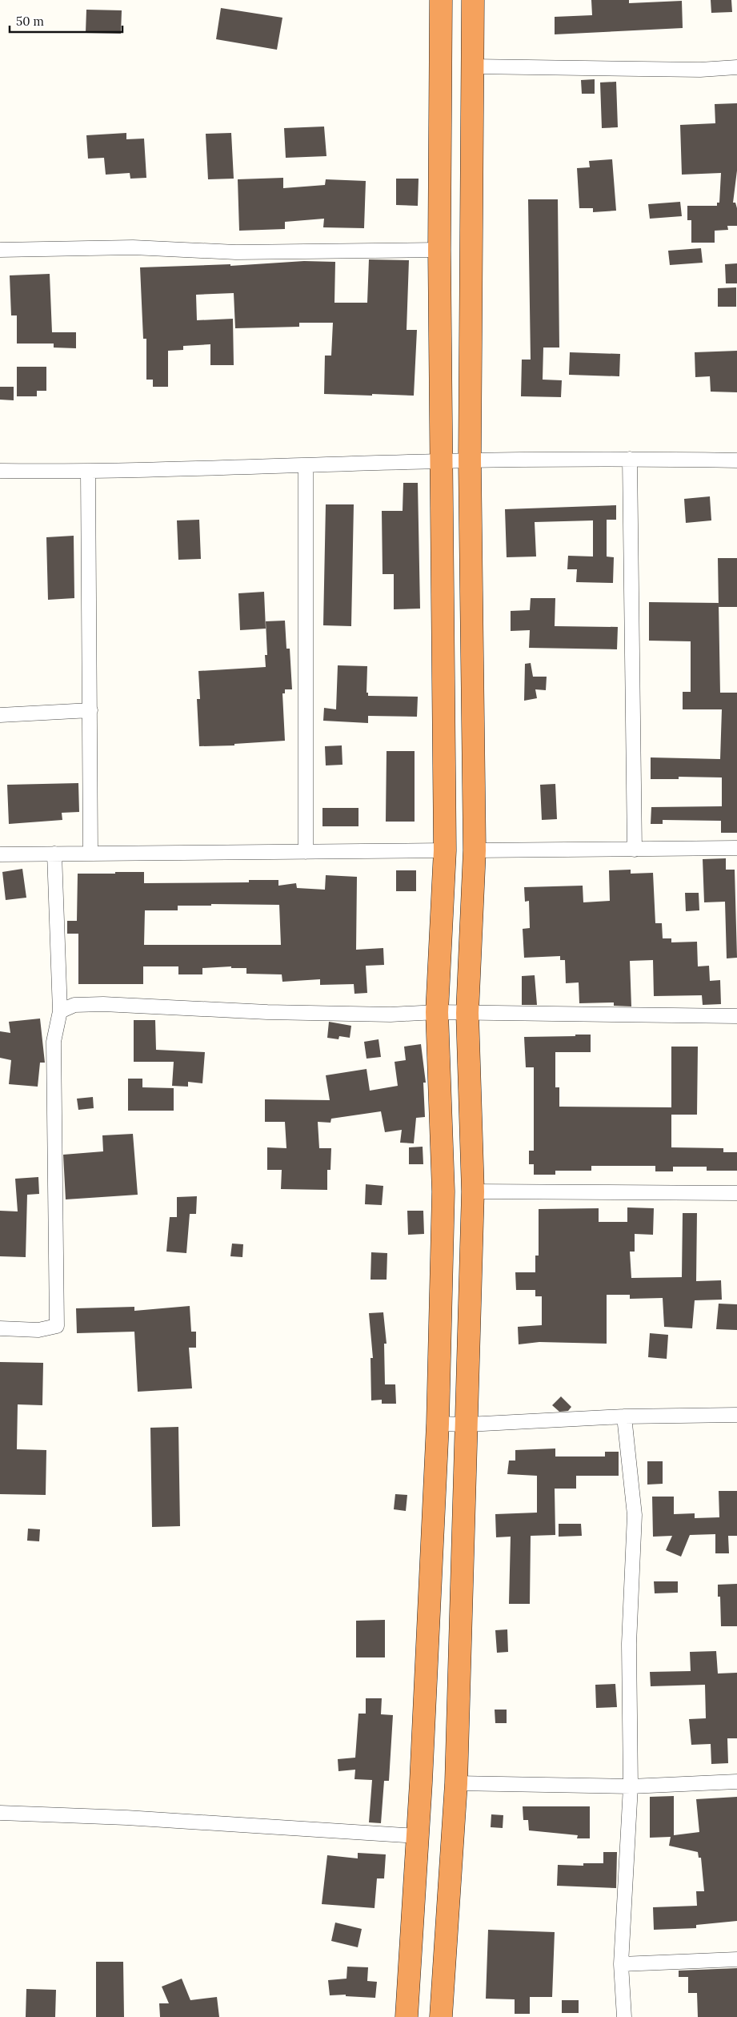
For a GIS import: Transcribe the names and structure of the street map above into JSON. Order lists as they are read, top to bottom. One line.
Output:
{"scale_bar":"50 m"}
